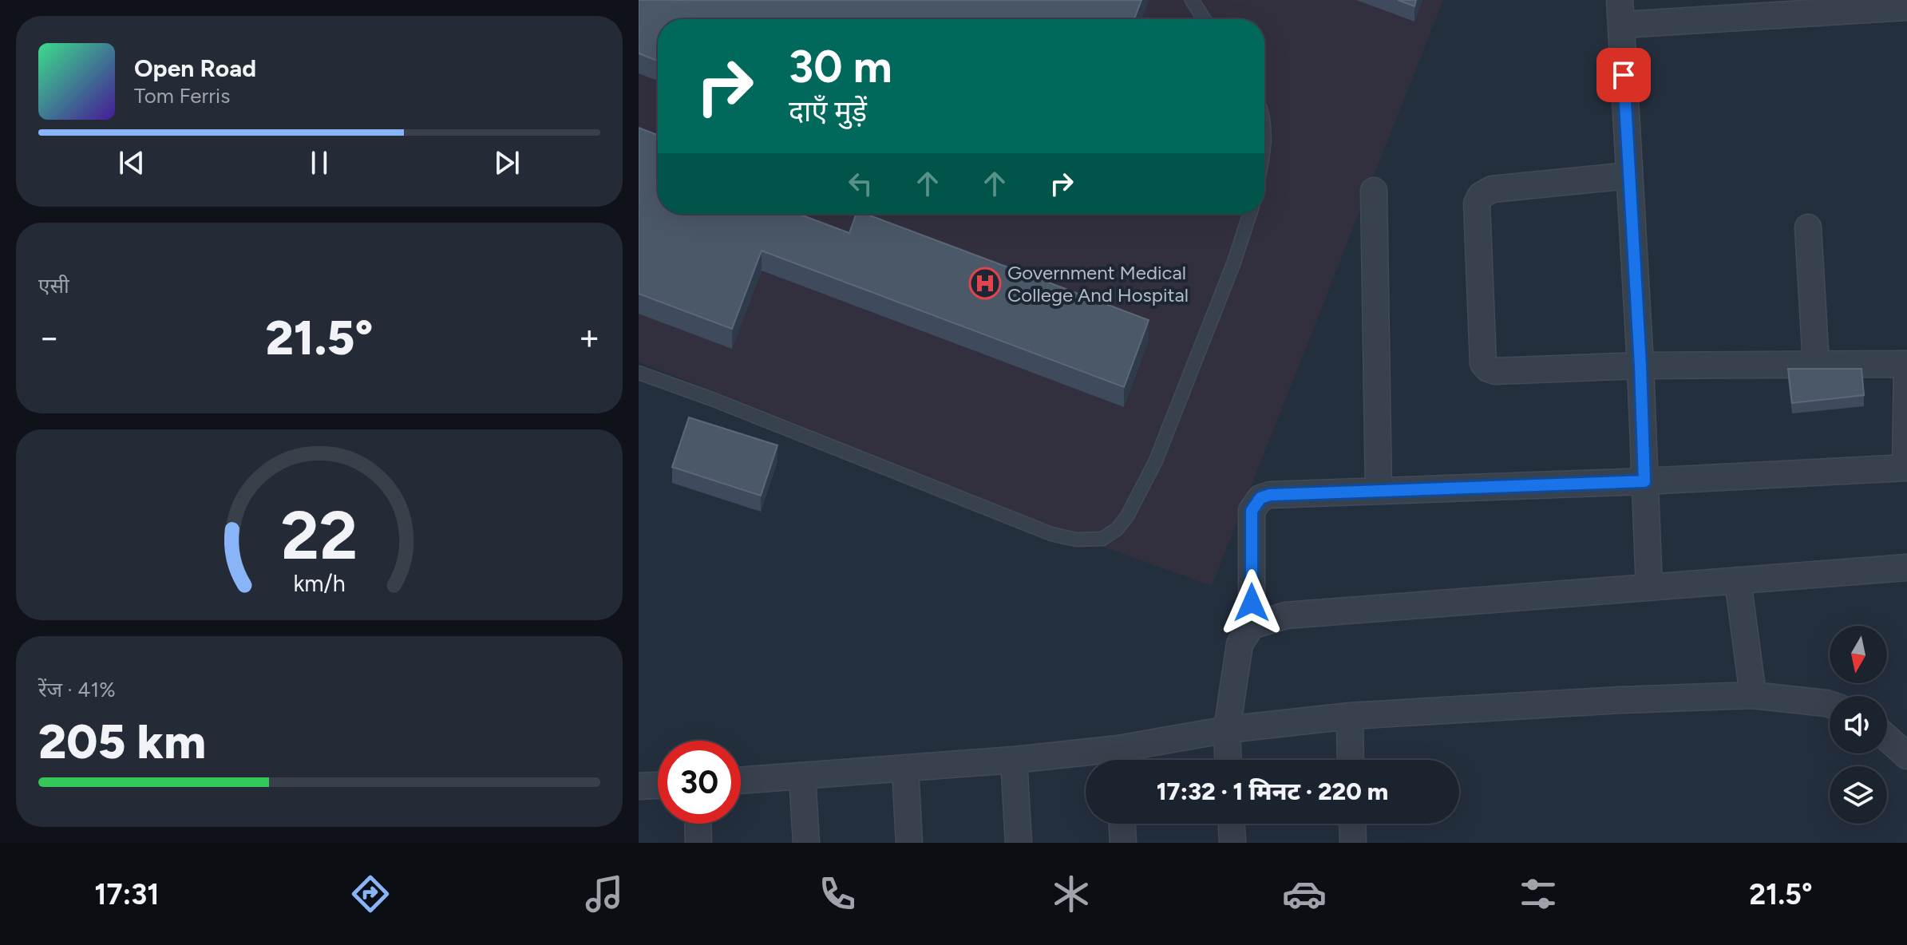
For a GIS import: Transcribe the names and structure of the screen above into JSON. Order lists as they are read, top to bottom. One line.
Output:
{"places":{"hospital":["Government Medical College And Hospital"]},"north":"bottom","page":{"turn":["30 m","दाएँ मुड़ें"],"song":["Open Road","Tom Ferris"],"tile":["एसी",["रेंज · 41%","205 km"]],"heat":["−","21.5°","+"],"limit":"30","trip":"17:32 · 1 मिनट · 220 m","tabs":["17:31","21.5°"],"gauge":["22","km/h"]}}
